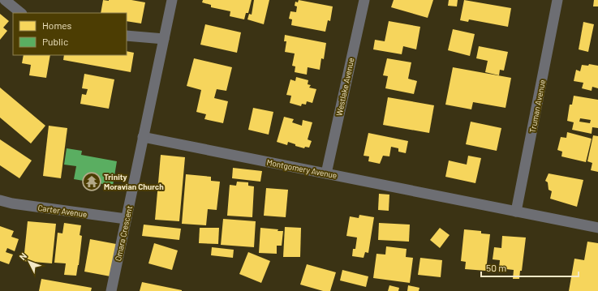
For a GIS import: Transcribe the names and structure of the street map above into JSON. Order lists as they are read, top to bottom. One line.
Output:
{"streets":{"street":["Westlake Avenue","Truman Avenue","Montgomery Avenue","Carter Avenue","Omara Crescent"]},"crossings":[["Westlake Avenue","Montgomery Avenue"],["Truman Avenue","Montgomery Avenue"],["Montgomery Avenue","Omara Crescent"],["Carter Avenue","Omara Crescent"]],"places":{"temple":["Trinity Moravian Church"]},"legend":["Homes","Public"],"scale_bar":"50 m","north":"top left"}
